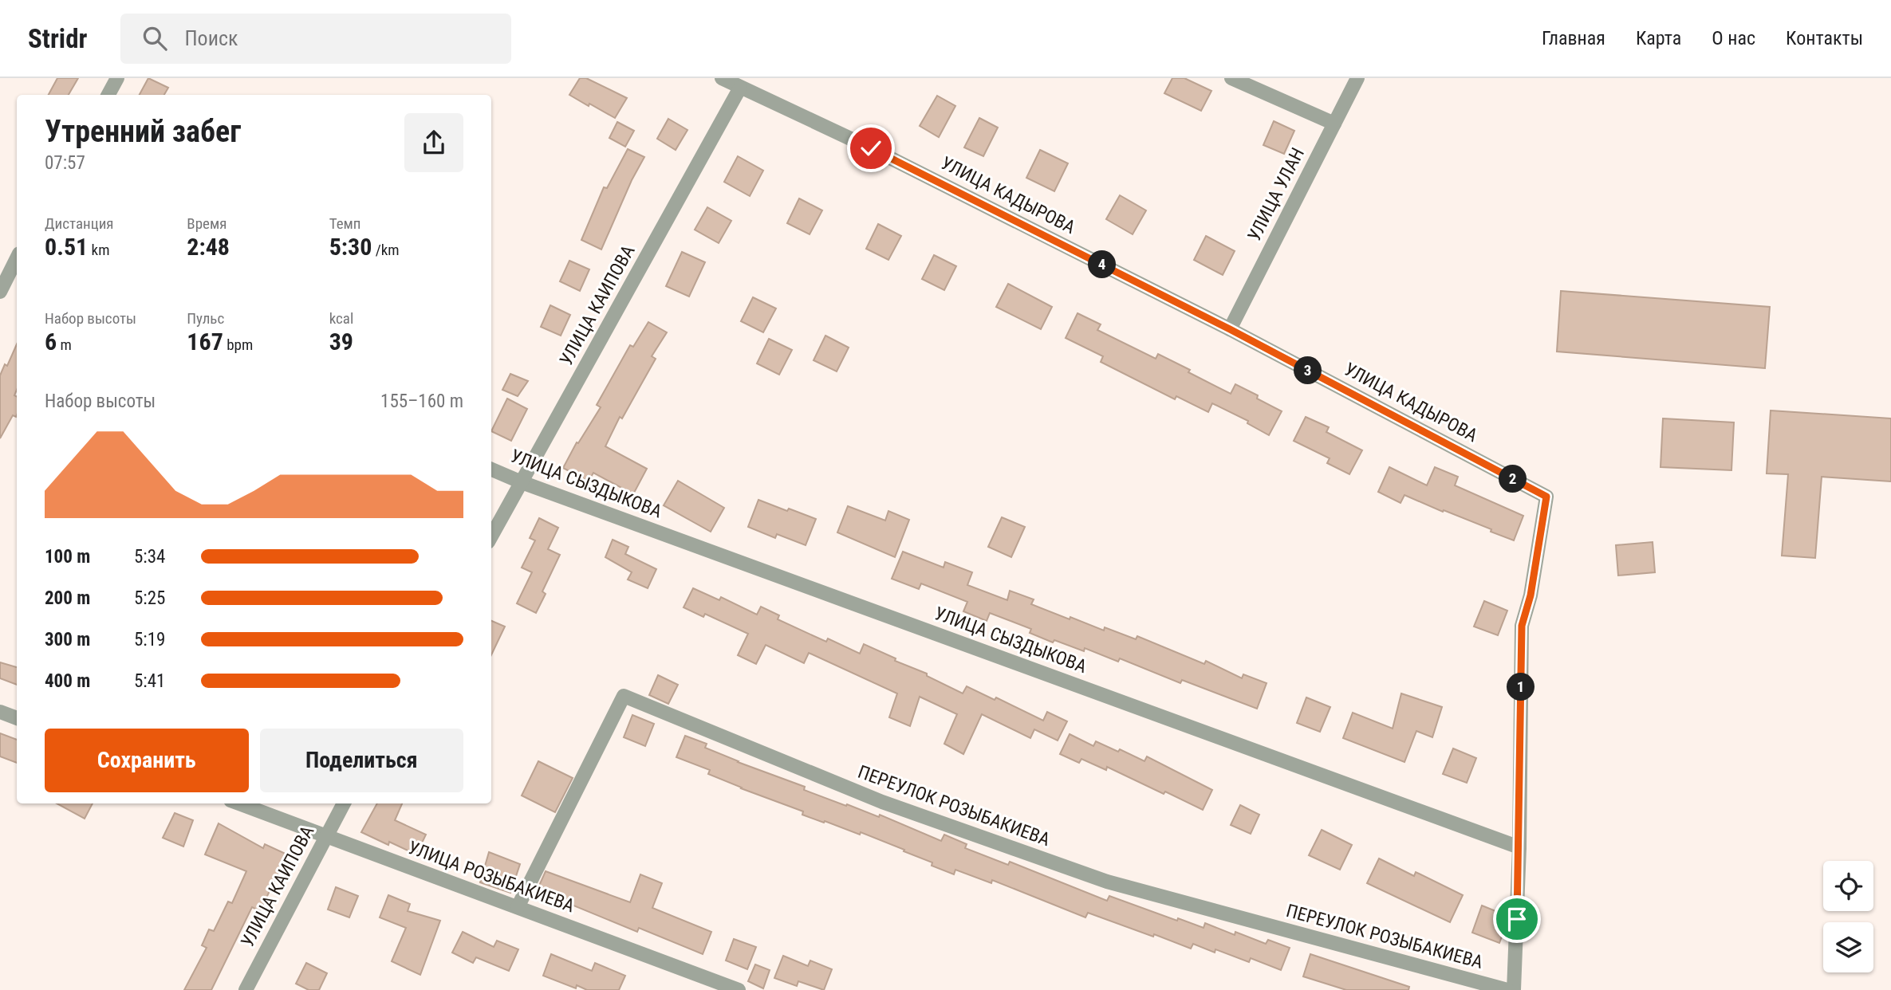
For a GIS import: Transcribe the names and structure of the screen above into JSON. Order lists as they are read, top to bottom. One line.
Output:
{"streets":{"street":["УЛИЦА УЛАН","УЛИЦА КАДЫРОВА","УЛИЦА КАИПОВА","УЛИЦА СЫЗДЫКОВА","ПЕРЕУЛОК РОЗЫБАКИЕВА","УЛИЦА РОЗЫБАКИЕВА"]},"crossings":[["УЛИЦА УЛАН","УЛИЦА КАДЫРОВА"],["УЛИЦА КАДЫРОВА","УЛИЦА КАИПОВА"],["УЛИЦА КАДЫРОВА","УЛИЦА СЫЗДЫКОВА"],["УЛИЦА КАИПОВА","УЛИЦА СЫЗДЫКОВА"],["УЛИЦА КАИПОВА","УЛИЦА РОЗЫБАКИЕВА"],["ПЕРЕУЛОК РОЗЫБАКИЕВА","УЛИЦА РОЗЫБАКИЕВА"]],"page":{"header":"Stridr","search":"Поиск","nav":["Главная","Карта","О нас","Контакты"],"heading":["Утренний забег","07:57"],"stats":[["Дистанция","0.51 km"],["Время","2:48"],["Темп","5:30 /km"],["Набор высоты","6 m"],["Пульс","167 bpm"],["kcal","39"]],"pins":["4","3","2","1"],"chart":["Набор высоты","155–160 m"],"list":[{"name":"100 m","note":"5:34"},{"name":"200 m","note":"5:25"},{"name":"300 m","note":"5:19"},{"name":"400 m","note":"5:41"}],"buttons":["Сохранить","Поделиться"]}}
